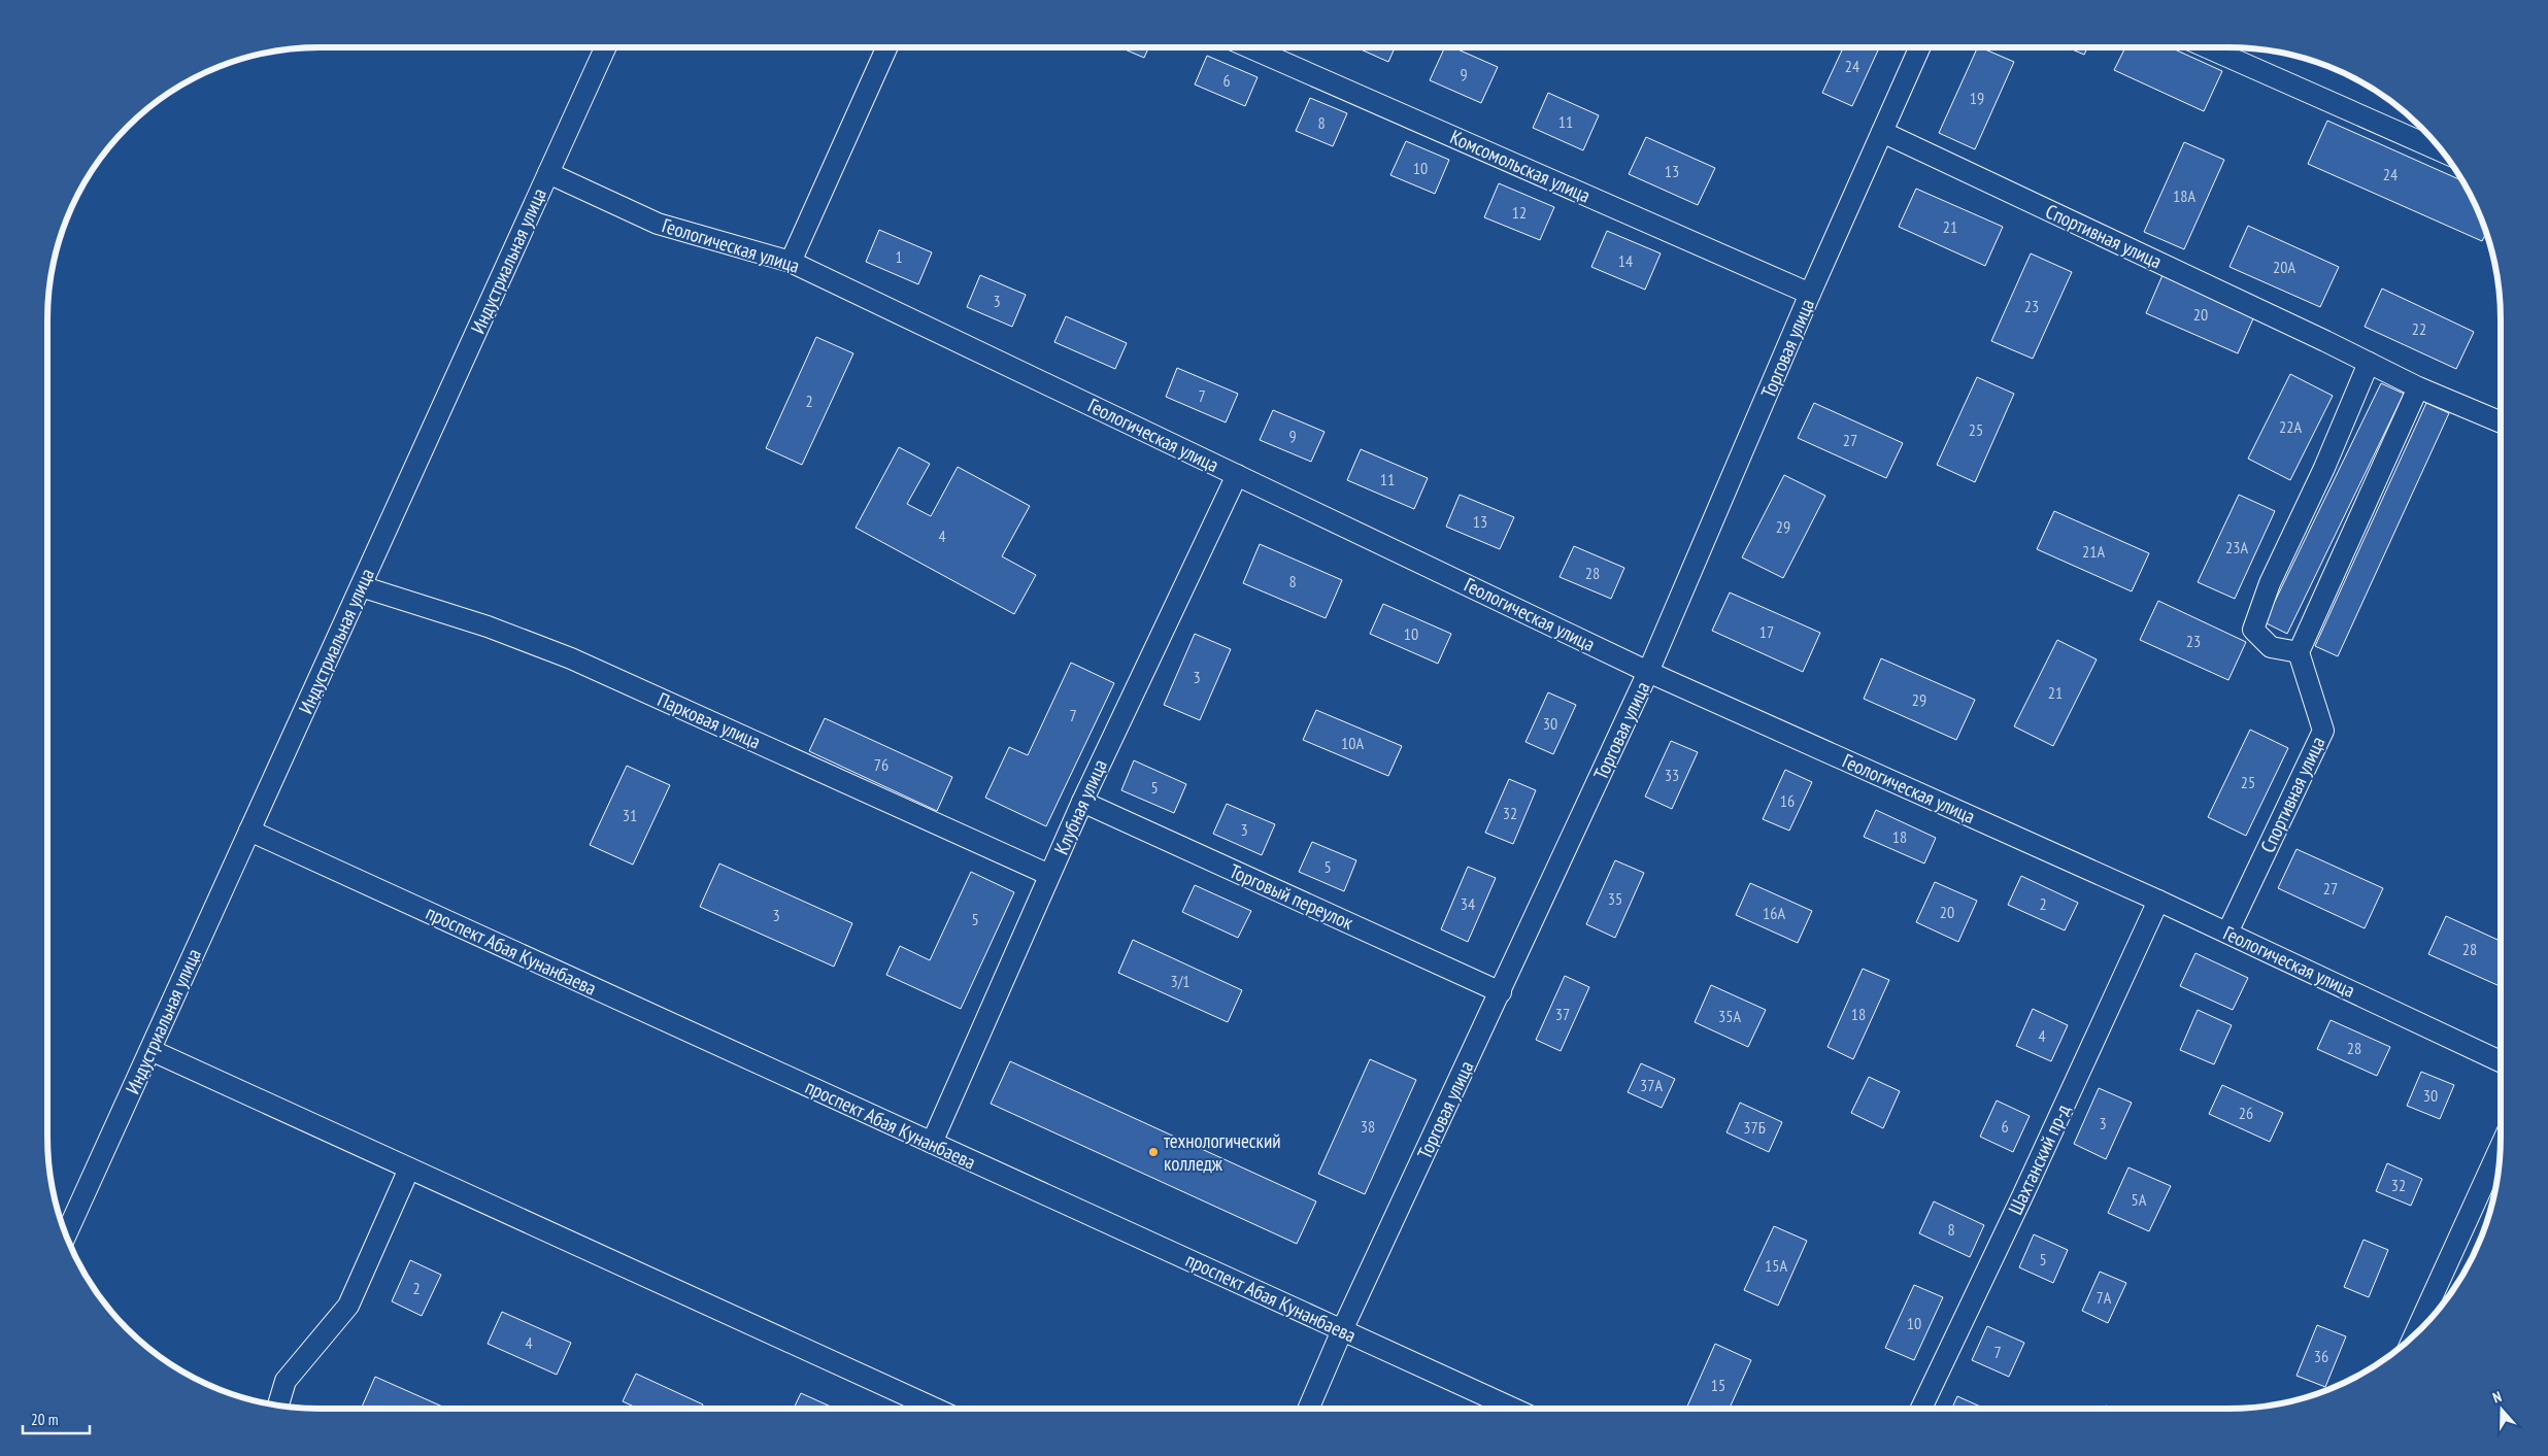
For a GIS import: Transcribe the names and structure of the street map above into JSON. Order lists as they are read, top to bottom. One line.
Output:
{"streets":{"street":["Комсомольская улица","Спортивная улица","Геологическая улица","Индустриальная улица","Торговая улица","Парковая улица","Клубная улица","Торговый переулок","проспект Абая Кунанбаева","Шахтанский пр-д"]},"crossings":[["Комсомольская улица","Торговая улица"],["Спортивная улица","Геологическая улица"],["Спортивная улица","Торговая улица"],["Геологическая улица","Индустриальная улица"],["Геологическая улица","Торговая улица"],["Геологическая улица","Клубная улица"],["Геологическая улица","Шахтанский пр-д"],["Индустриальная улица","Парковая улица"],["Индустриальная улица","проспект Абая Кунанбаева"],["Торговая улица","Торговый переулок"],["Торговая улица","проспект Абая Кунанбаева"],["Парковая улица","Клубная улица"],["Клубная улица","Торговый переулок"],["Клубная улица","проспект Абая Кунанбаева"]],"places":["технологический колледж"],"house_numbers":["24","9","6","19","11","8","10","13","24","18А","12","21","1","14","20А","3","23","20","22","7","2","22А","25","9","27","11","13","29","4","23А","21А","28","8","17","10","23","3","21","29","7","30","10А","76","33","25","5","16","32","31","3","18","5","27","35","34","2","20","16А","3","5","28","3/1","37","18","35А","4","28","37А","30","26","3","38","6","37Б","32","5А","8","5","15А","2","7А","10","4","7","36","15"],"scale_bar":"20 m","north":"top"}
